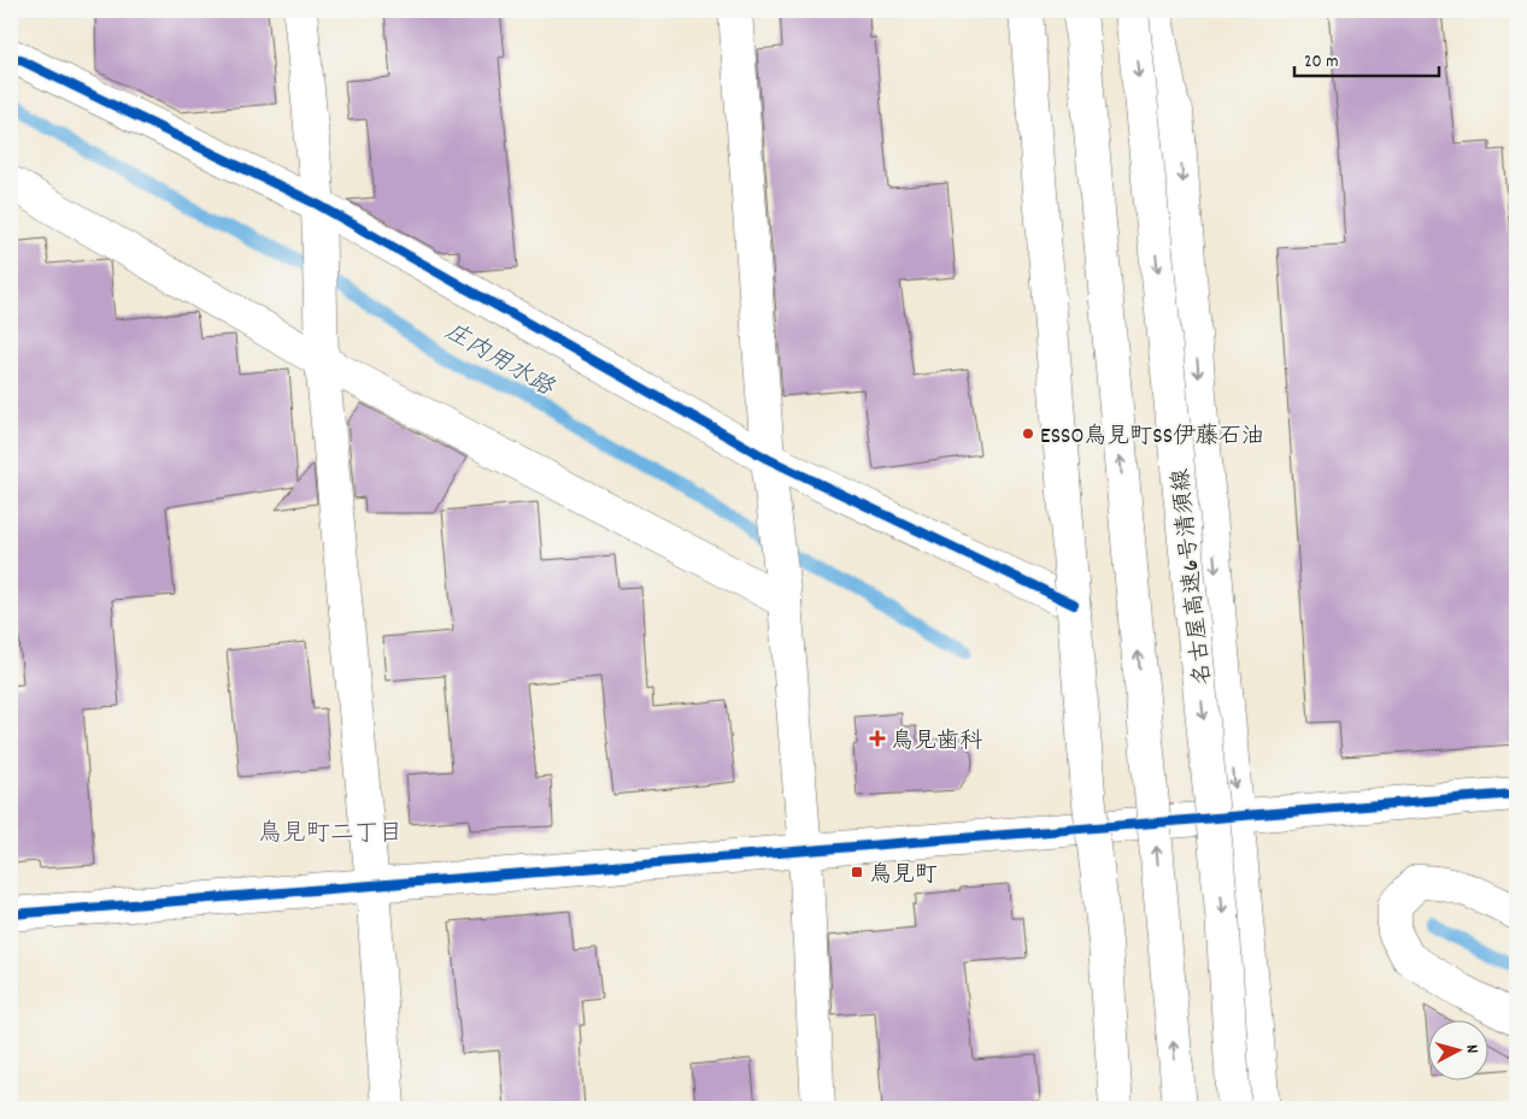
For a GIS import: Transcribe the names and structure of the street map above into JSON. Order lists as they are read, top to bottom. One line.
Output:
{"streets":{"main road":["名古屋高速6号清須線"]},"districts":["鳥見町二丁目"],"water":["庄内用水路"],"places":{"other":["ESSO鳥見町SS伊藤石油"],"health":["鳥見歯科"],"transit":["鳥見町"]},"scale_bar":"20 m","north":"right"}
